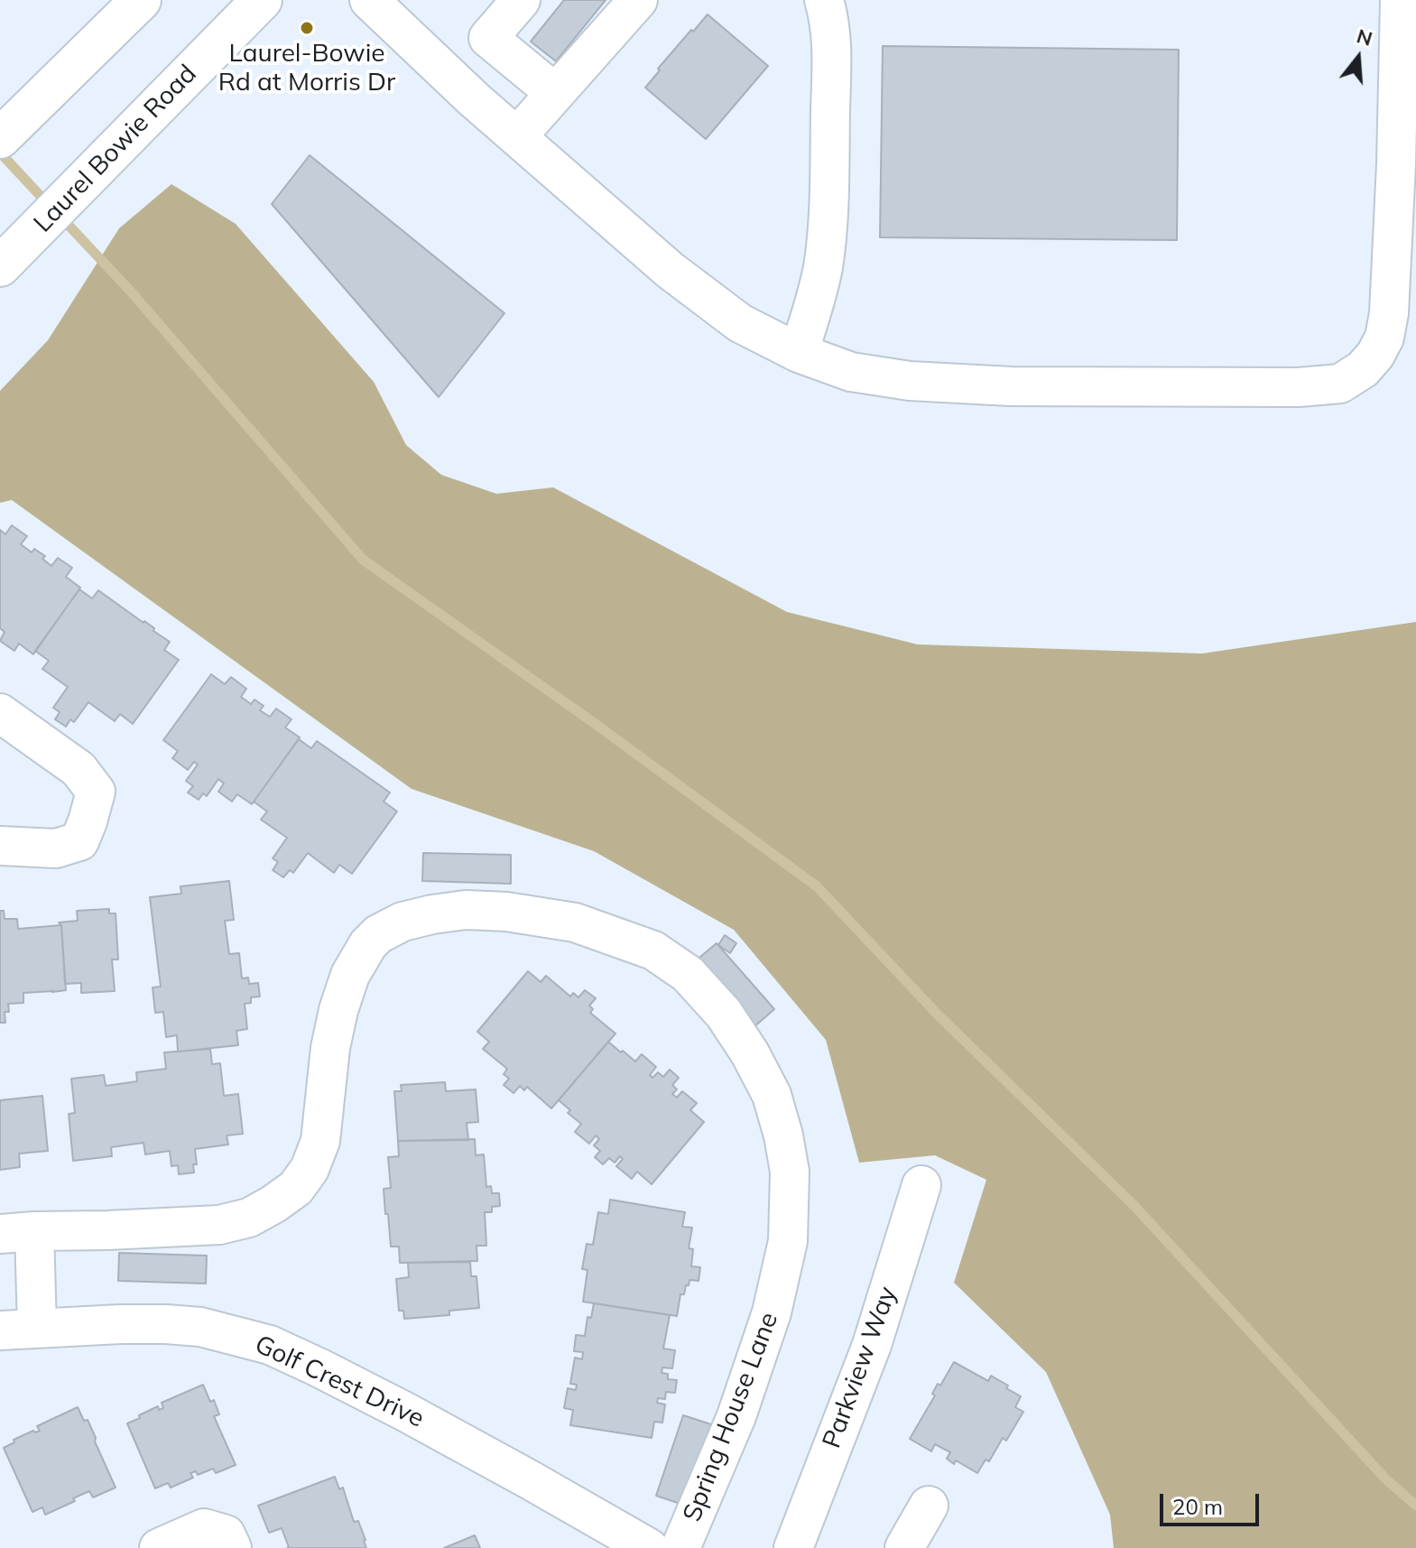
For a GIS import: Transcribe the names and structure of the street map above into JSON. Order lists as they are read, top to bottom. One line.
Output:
{"streets":{"main road":["Laurel Bowie Road"],"street":["Parkview Way","Golf Crest Drive","Spring House Lane"]},"crossings":[["Golf Crest Drive","Spring House Lane"]],"places":["Laurel-Bowie Rd at Morris Dr"],"scale_bar":"20 m","north":"top"}
